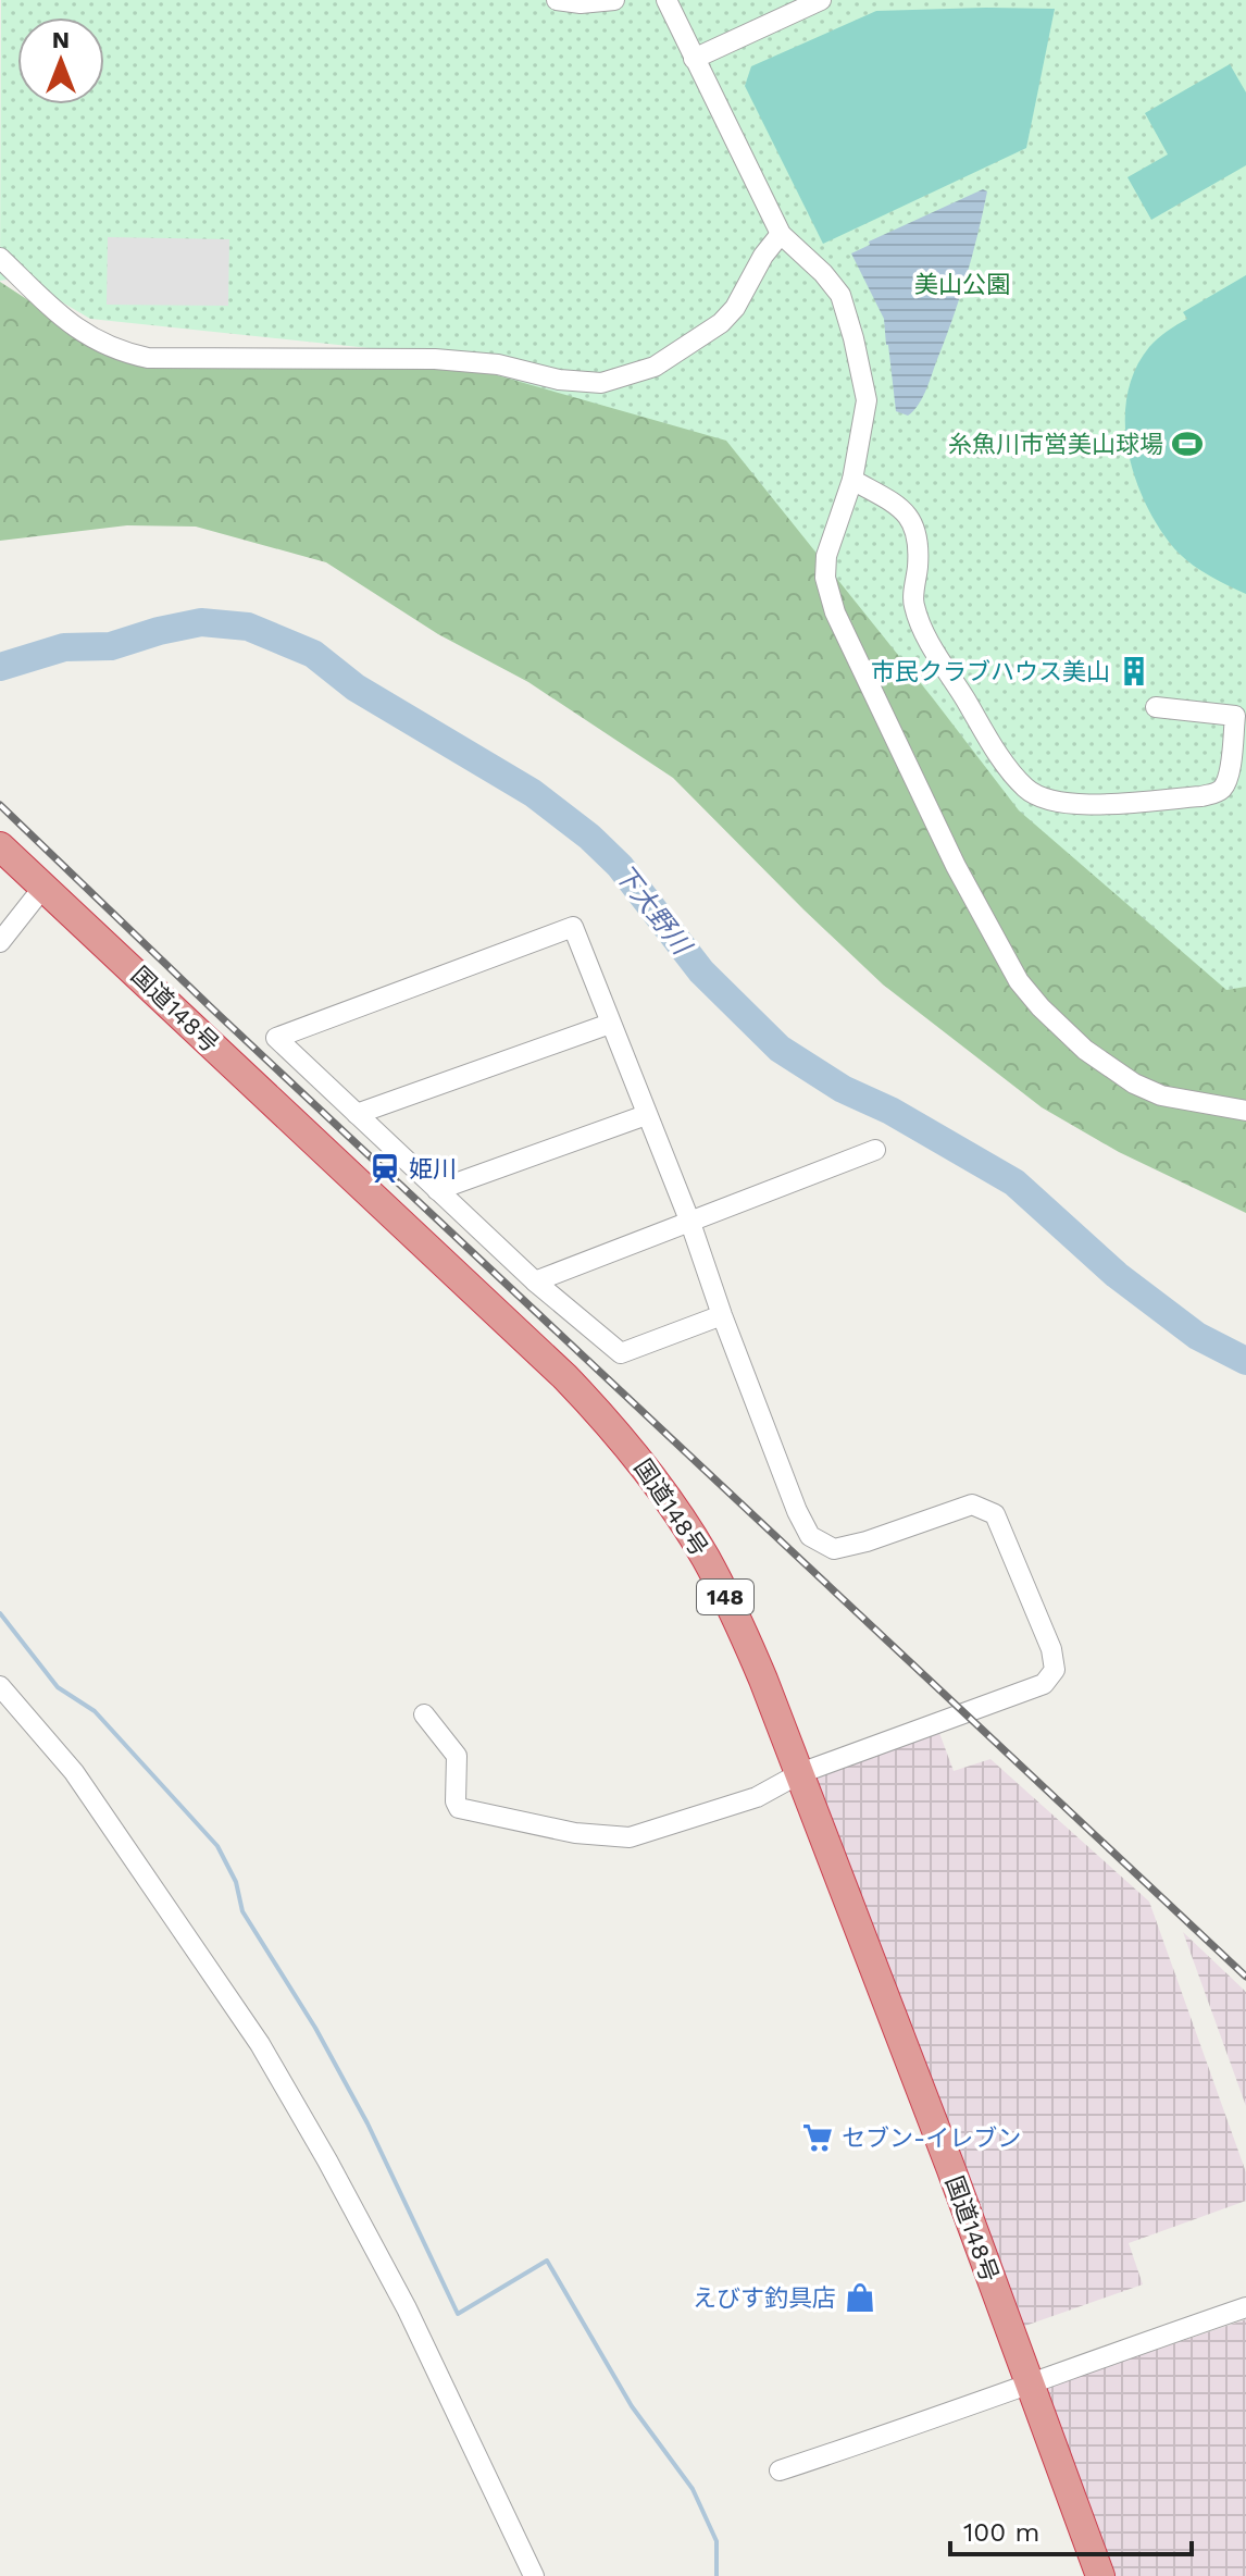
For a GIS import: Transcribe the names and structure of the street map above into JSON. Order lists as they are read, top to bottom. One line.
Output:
{"streets":{"highway":["国道148号","148"]},"water":["下大野川"],"parks":["美山公園"],"places":{"sports":["糸魚川市営美山球場"],"building":["市民クラブハウス美山"],"station":["姫川"],"supermarket":["セブン-イレブン"],"shop":["えびす釣具店"]},"scale_bar":"100 m","north":"top"}
